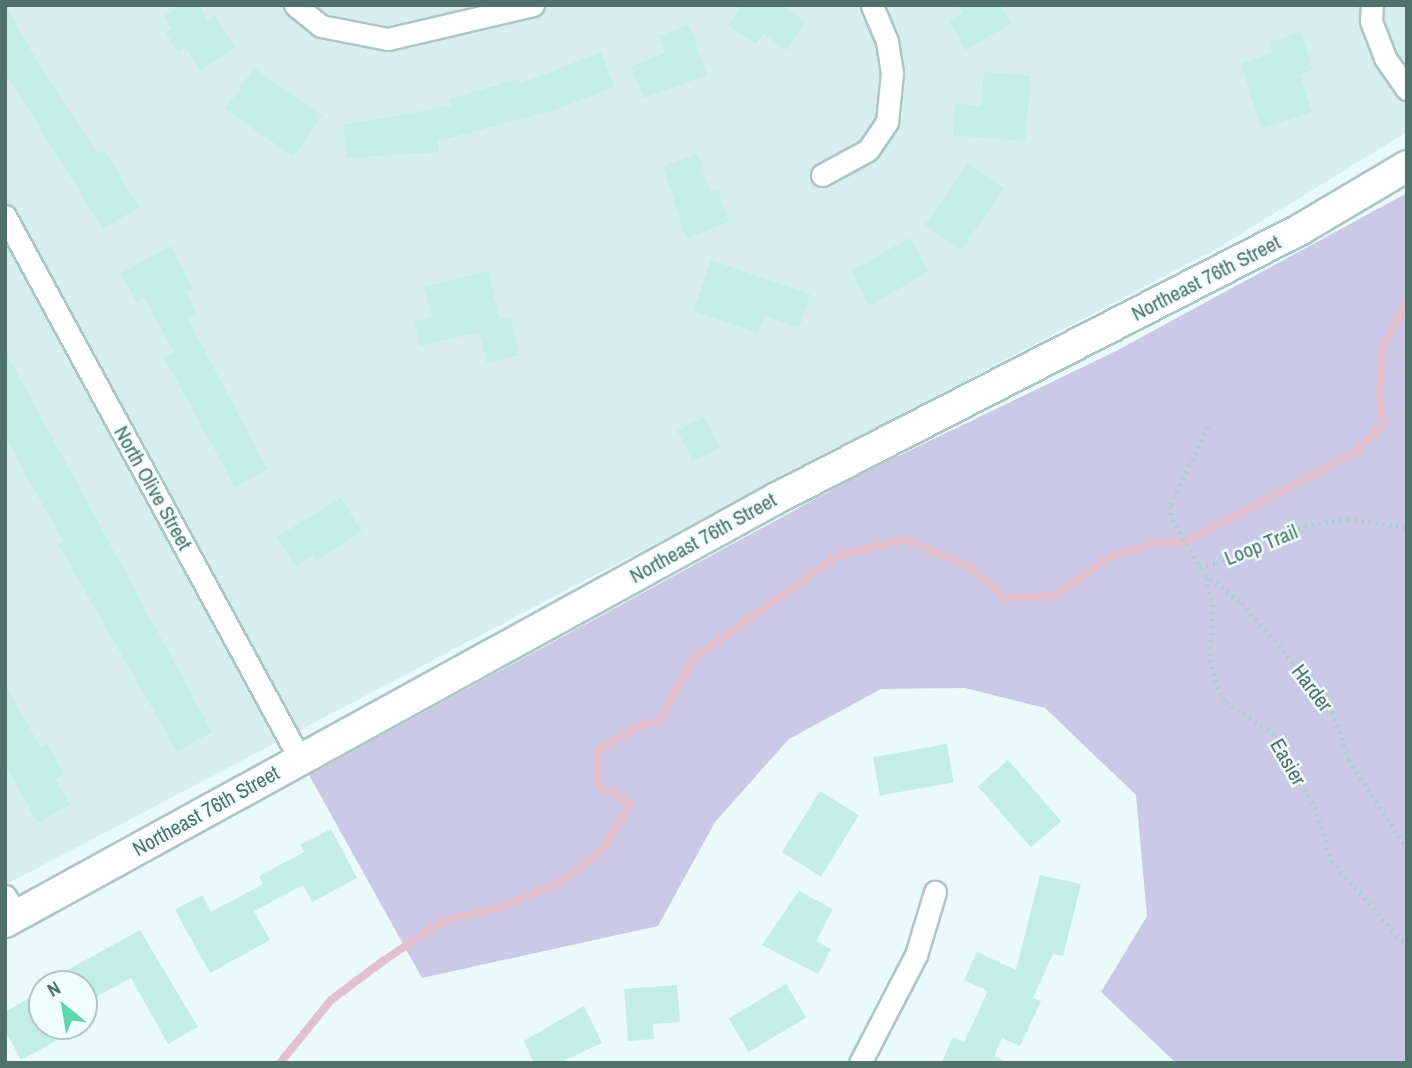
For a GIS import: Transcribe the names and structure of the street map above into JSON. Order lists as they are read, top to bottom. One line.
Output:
{"streets":{"street":["Northeast 76th Street","North Olive Street"],"path":["Loop Trail","Harder","Easier"]},"crossings":[["Northeast 76th Street","North Olive Street"],["Loop Trail","Harder"],["Harder","Easier"]],"north":"top left"}
